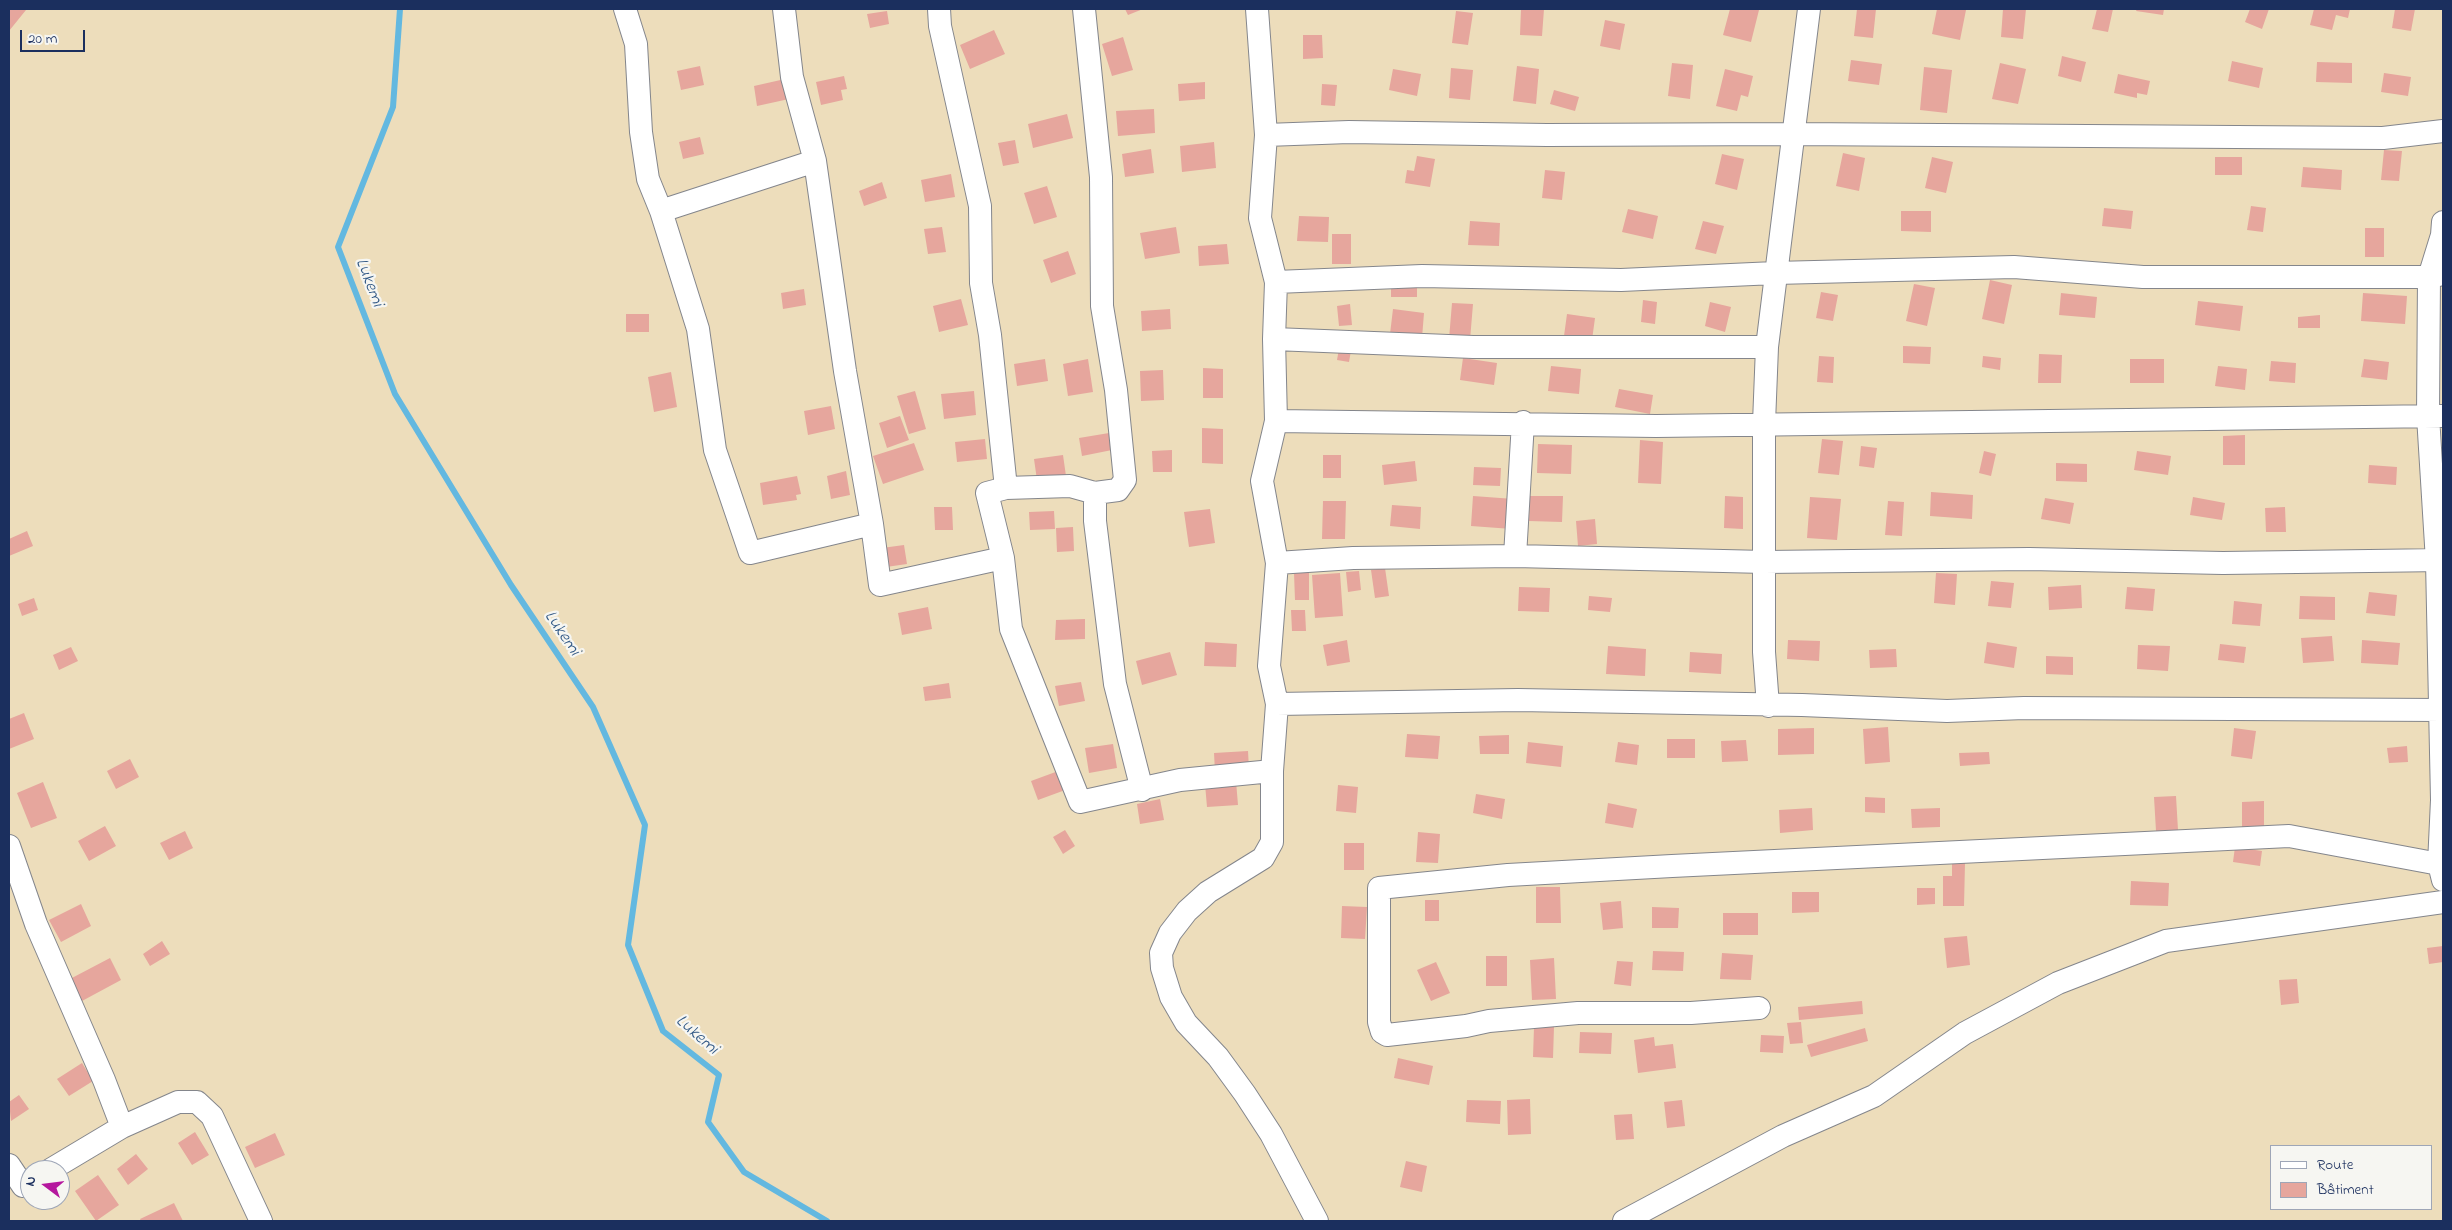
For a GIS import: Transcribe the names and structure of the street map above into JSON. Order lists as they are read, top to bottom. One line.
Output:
{"water":["Lukemi"],"legend":["Route","Bâtiment"],"scale_bar":"20 m","north":"left"}
